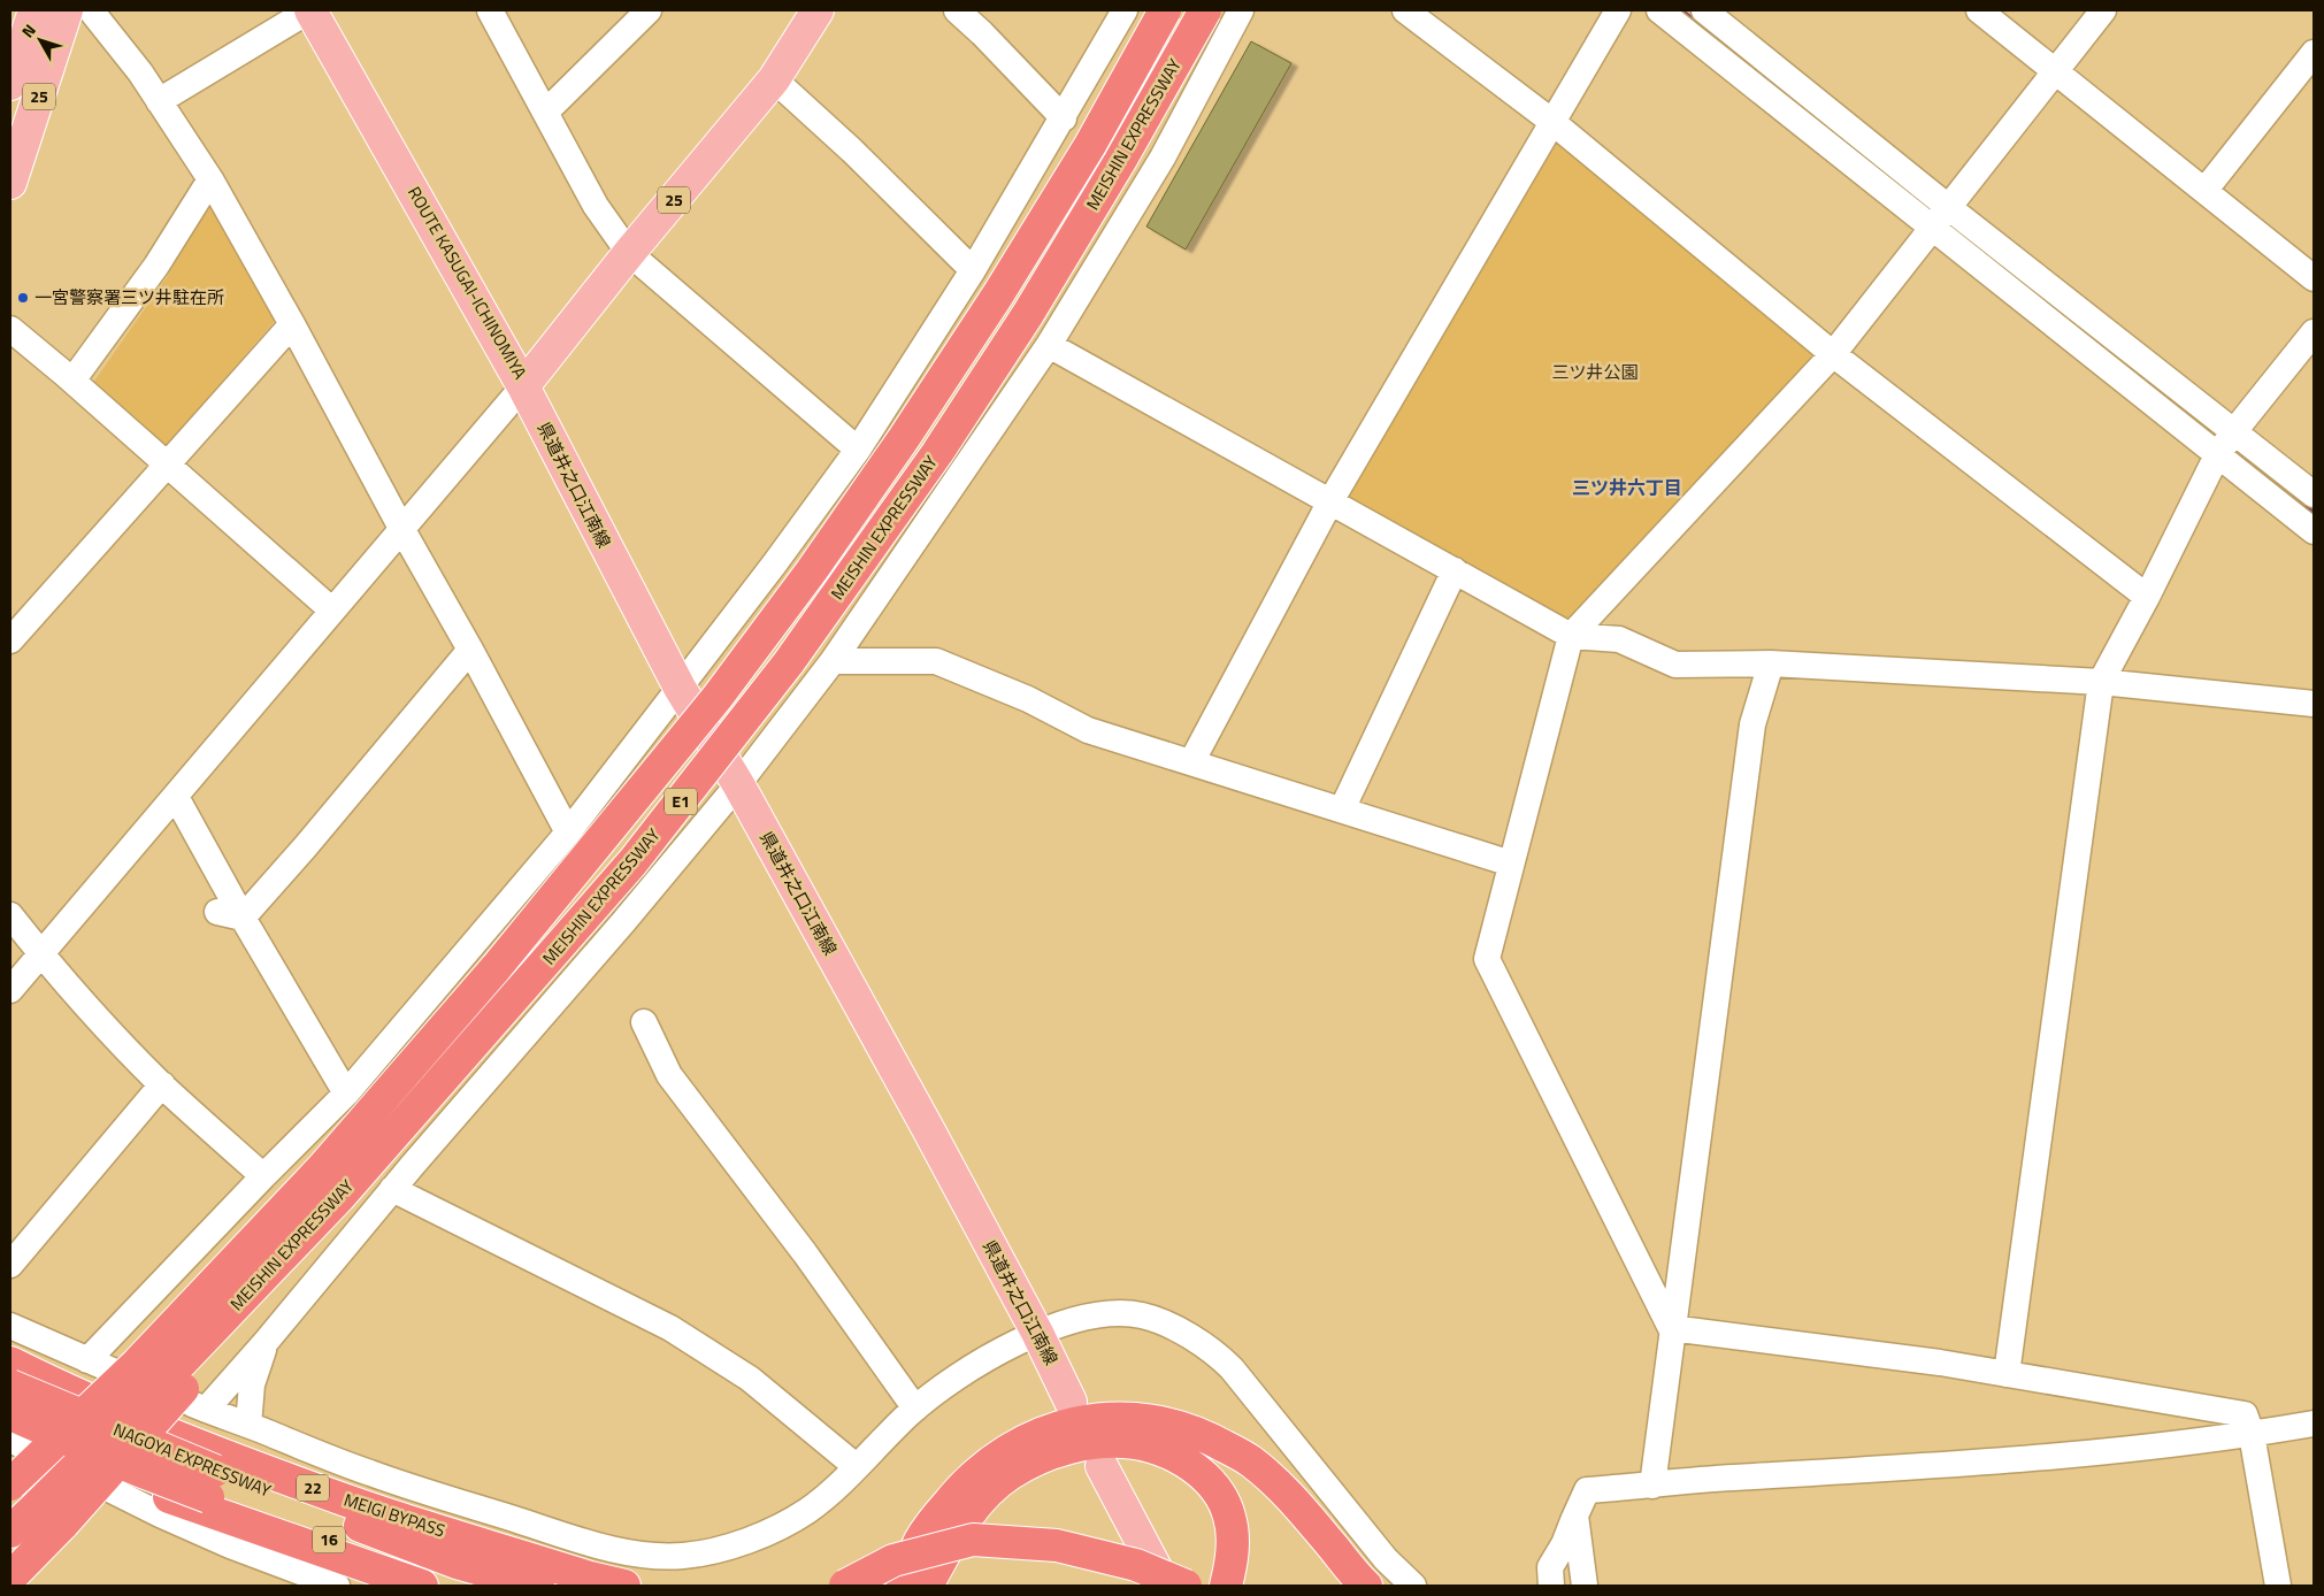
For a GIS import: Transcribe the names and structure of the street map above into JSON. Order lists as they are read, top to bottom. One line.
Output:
{"streets":{"highway":["MEISHIN EXPRESSWAY","E1","NAGOYA EXPRESSWAY","22","MEIGI BYPASS","16"],"main road":["25","ROUTE KASUGAI-ICHINOMIYA","県道井之口江南線"]},"crossings":[["ROUTE KASUGAI-ICHINOMIYA","県道井之口江南線"]],"districts":["三ツ井六丁目"],"parks":["三ツ井公園"],"places":["一宮警察署三ツ井駐在所"],"north":"top left"}
